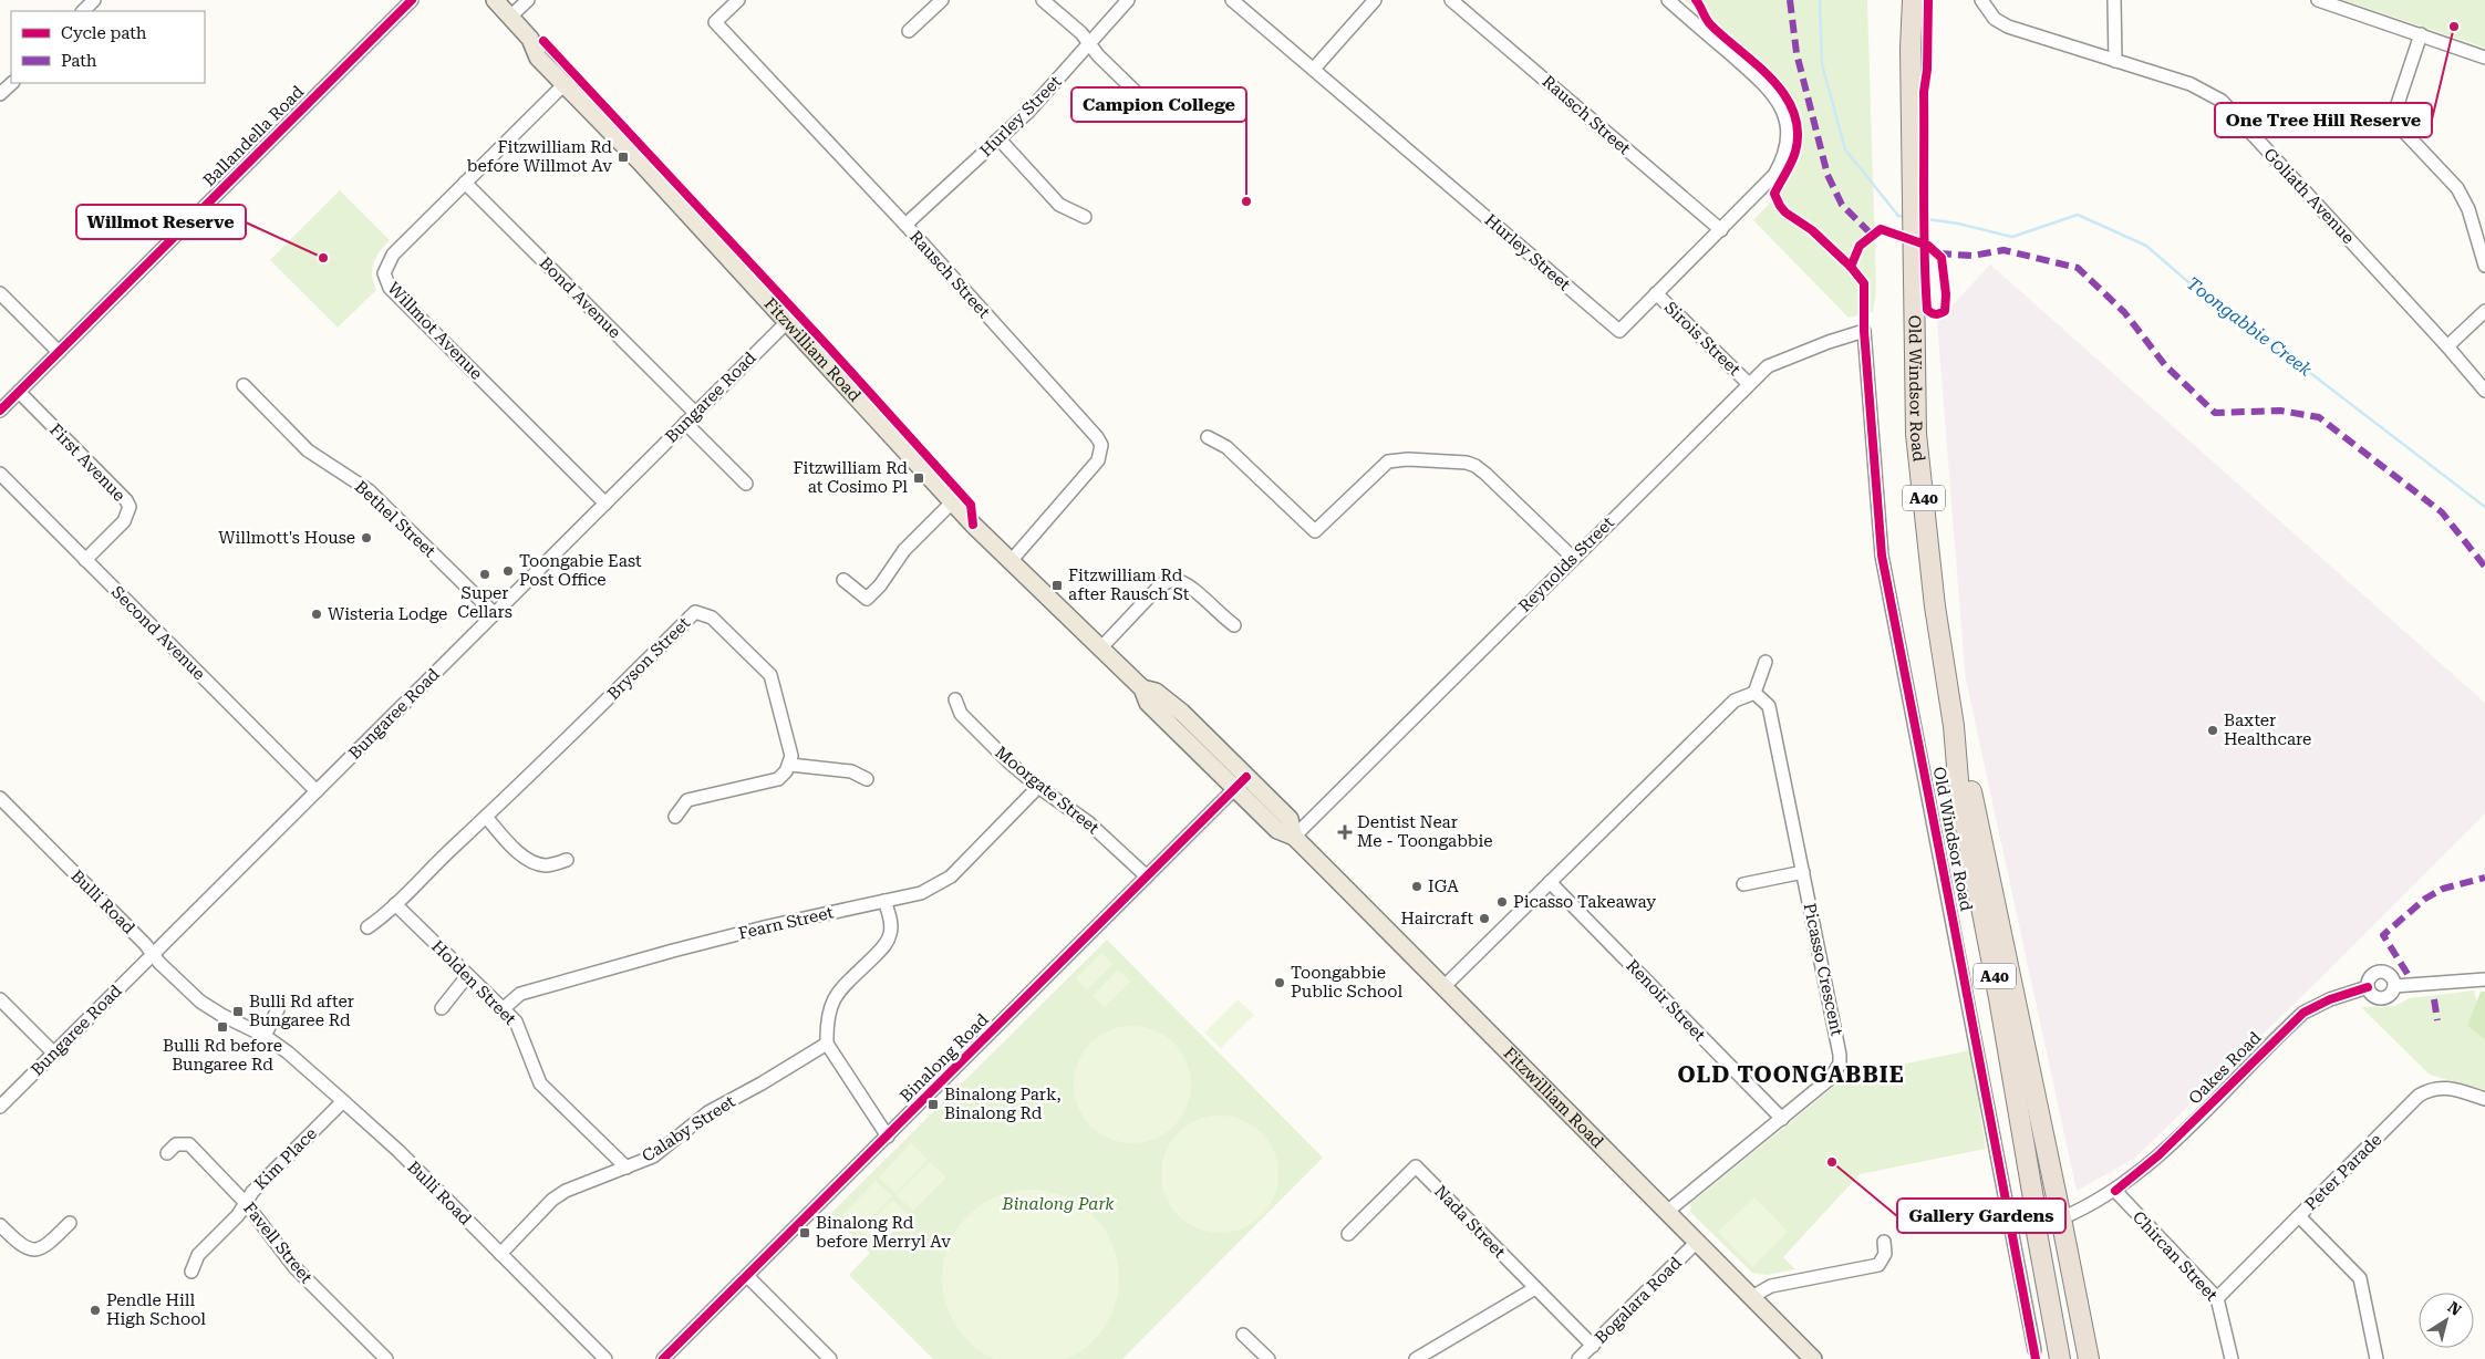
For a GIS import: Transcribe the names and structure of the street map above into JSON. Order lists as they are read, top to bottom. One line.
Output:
{"streets":{"highway":["Old Windsor Road","A40","Oakes Road"],"main road":["Fitzwilliam Road"],"street":["Rausch Street","Hurley Street","Ballandella Road","Goliath Avenue","Bond Avenue","Willmot Avenue","Sirois Street","Bungaree Road","First Avenue","Bethel Street","Reynolds Street","Second Avenue","Bryson Street","Moorgate Street","Bulli Road","Fearn Street","Picasso Crescent","Holden Street","Renoir Street","Binalong Road","Calaby Street","Kim Place","Peter Parade","Nada Street","Favell Street","Chircan Street","Bogalara Road"]},"crossings":[["Rausch Street","Hurley Street"],["Rausch Street","Fitzwilliam Road"],["Hurley Street","Sirois Street"],["Ballandella Road","First Avenue"],["Bond Avenue","Willmot Avenue"],["Bond Avenue","Bungaree Road"],["Willmot Avenue","Fitzwilliam Road"],["Willmot Avenue","Bungaree Road"],["Sirois Street","Reynolds Street"],["Fitzwilliam Road","Bungaree Road"],["Fitzwilliam Road","Reynolds Street"],["Fitzwilliam Road","Picasso Crescent"],["Fitzwilliam Road","Binalong Road"],["Fitzwilliam Road","Bogalara Road"],["Old Windsor Road","Reynolds Street"],["Old Windsor Road","Oakes Road"],["Bungaree Road","Bethel Street"],["Bungaree Road","Second Avenue"],["Bungaree Road","Bulli Road"],["First Avenue","Second Avenue"],["Bryson Street","Holden Street"],["Moorgate Street","Fearn Street"],["Moorgate Street","Binalong Road"],["Bulli Road","Calaby Street"],["Bulli Road","Kim Place"],["Fearn Street","Holden Street"],["Picasso Crescent","Renoir Street"],["Holden Street","Calaby Street"],["Oakes Road","Chircan Street"],["Kim Place","Favell Street"],["Peter Parade","Chircan Street"],["Nada Street","Bogalara Road"]],"districts":["OLD TOONGABBIE"],"water":["Toongabbie Creek"],"parks":["Binalong Park"],"places":{"other":["One Tree Hill Reserve","Campion College","Willmot Reserve","Willmott's House","Toongabie East Post Office","Super Cellars","Wisteria Lodge","Baxter Healthcare","IGA","Picasso Takeaway","Haircraft","Toongabbie Public School","Gallery Gardens","Pendle Hill High School"],"transit":["Fitzwilliam Rd before Willmot Av","Fitzwilliam Rd at Cosimo Pl","Fitzwilliam Rd after Rausch St","Bulli Rd after Bungaree Rd","Bulli Rd before Bungaree Rd","Binalong Park, Binalong Rd","Binalong Rd before Merryl Av"],"health":["Dentist Near Me - Toongabbie"]},"legend":["Cycle path","Path"],"north":"top right"}
